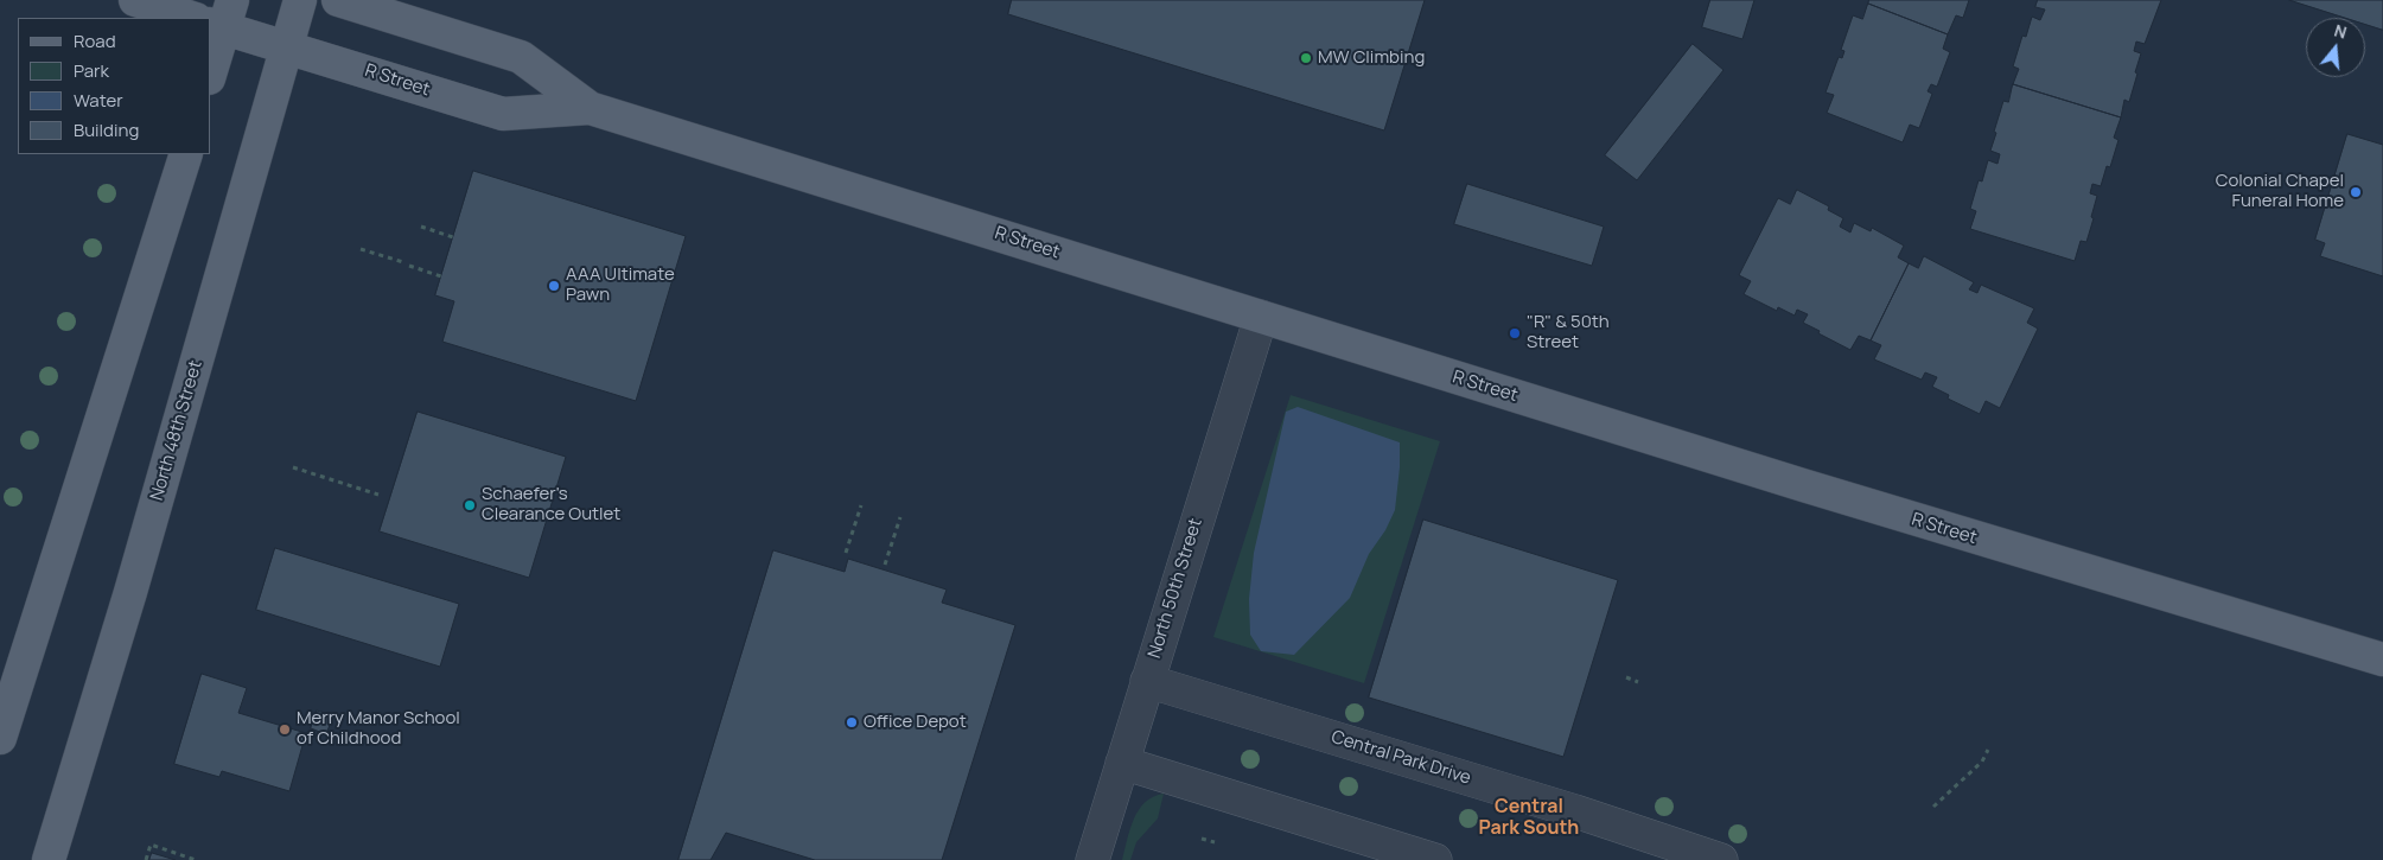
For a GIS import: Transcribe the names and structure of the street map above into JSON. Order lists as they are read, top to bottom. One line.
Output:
{"streets":{"main road":["R Street","North 48th Street"],"street":["North 50th Street","Central Park Drive"]},"crossings":[["R Street","North 48th Street"],["R Street","North 50th Street"],["North 50th Street","Central Park Drive"]],"districts":["Central Park South"],"places":["MW Climbing","Colonial Chapel Funeral Home","AAA Ultimate Pawn","\"R\" & 50th Street","Schaefer's Clearance Outlet","Office Depot","Merry Manor School of Childhood"],"legend":["Road","Park","Water","Building"],"north":"top"}
